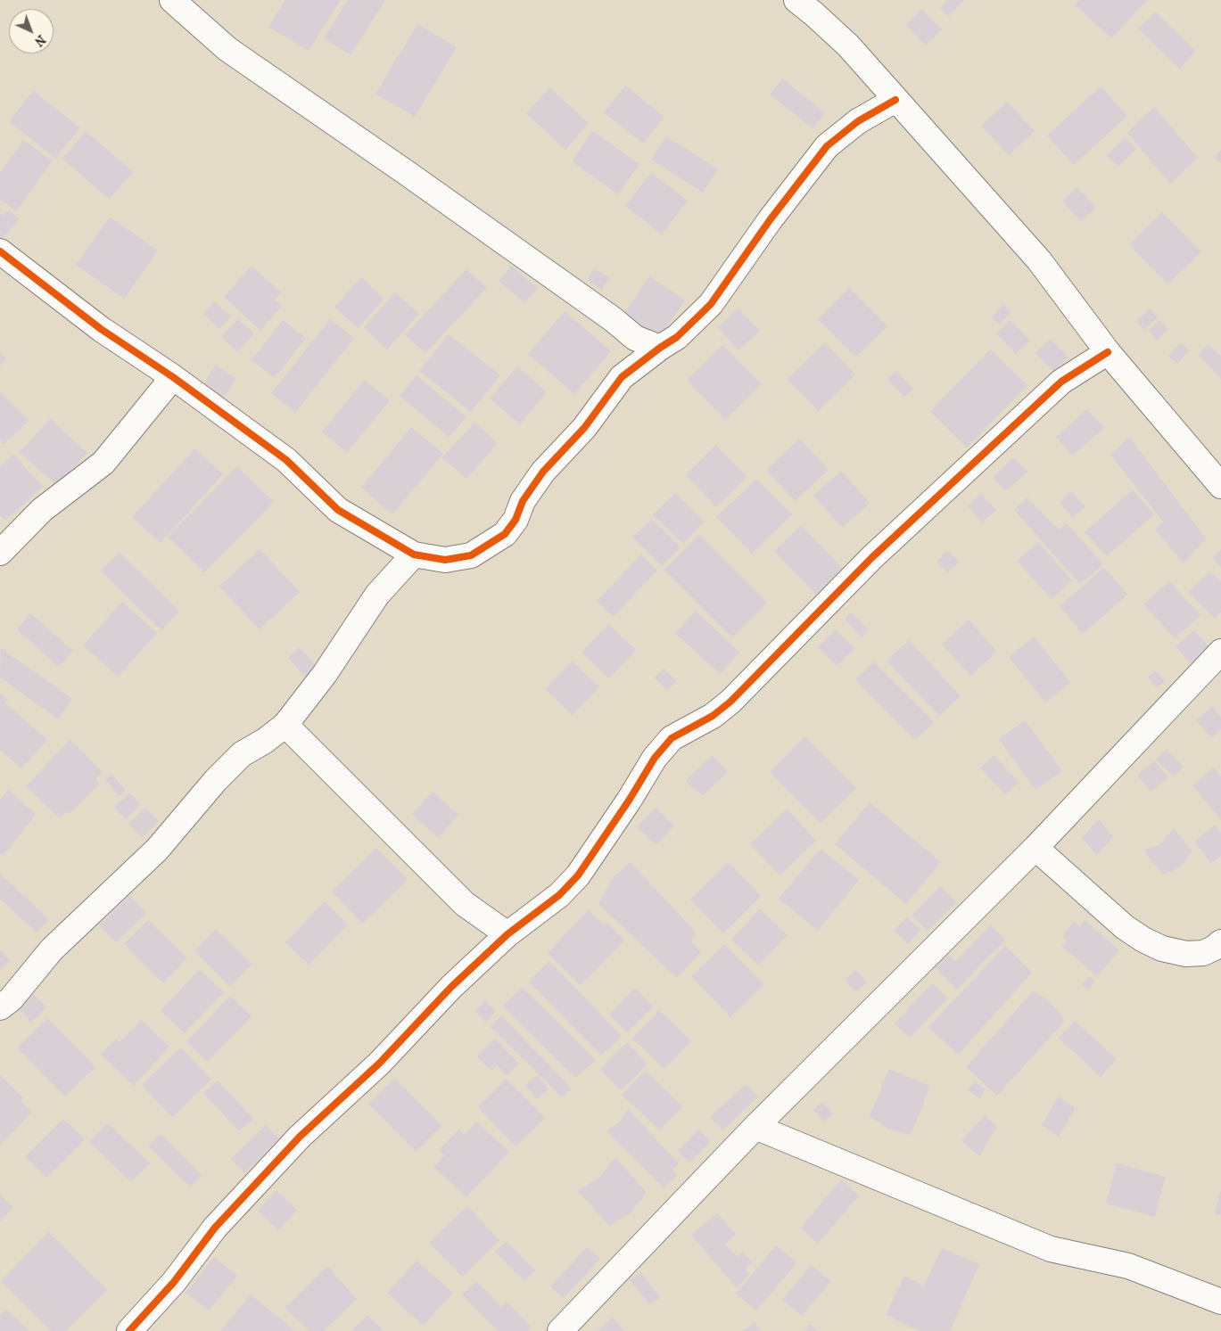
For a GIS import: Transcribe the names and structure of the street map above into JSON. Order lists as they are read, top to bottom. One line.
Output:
{"north":"bottom right"}
